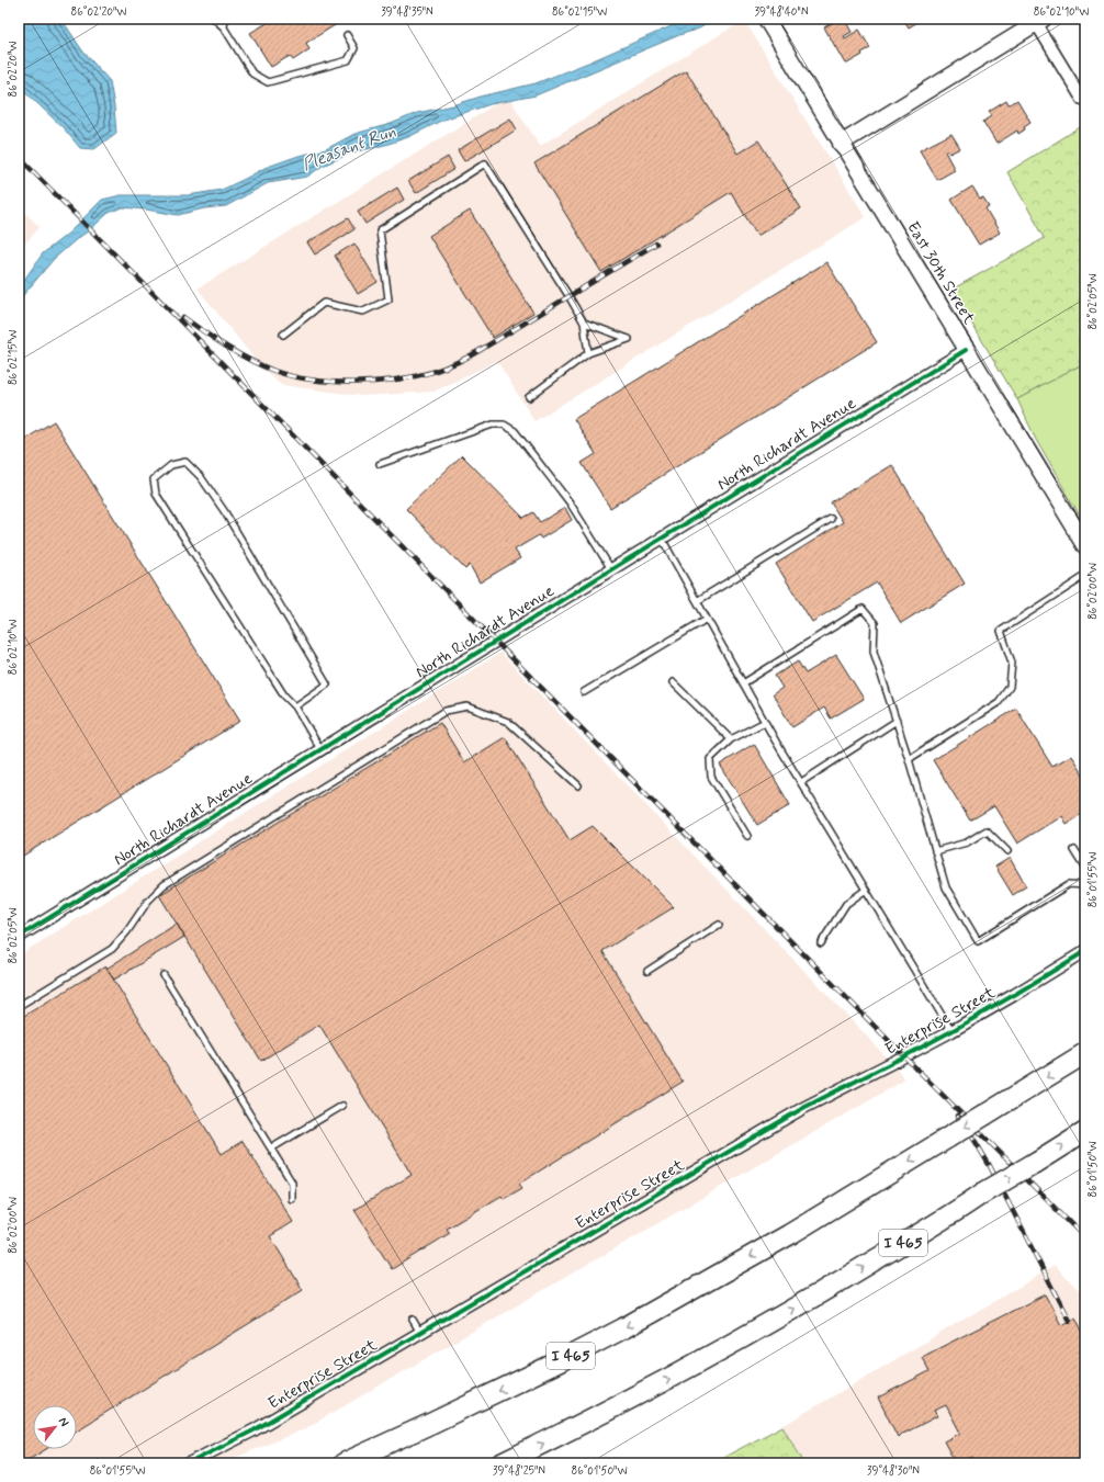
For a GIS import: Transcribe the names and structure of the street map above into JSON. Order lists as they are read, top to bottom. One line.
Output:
{"streets":{"highway":["I 465"],"main road":["East 30th Street"],"street":["North Richardt Avenue","Enterprise Street"]},"crossings":[["East 30th Street","North Richardt Avenue"]],"water":["Pleasant Run"],"north":"top right","coordinates":["86°02'20\"W","39°48'35\"N","86°02'15\"W","39°48'40\"N","86°02'10\"W","86°02'05\"W","86°02'00\"W","86°01'55\"W","86°01'50\"W","39°48'25\"N","39°48'30\"N"]}
